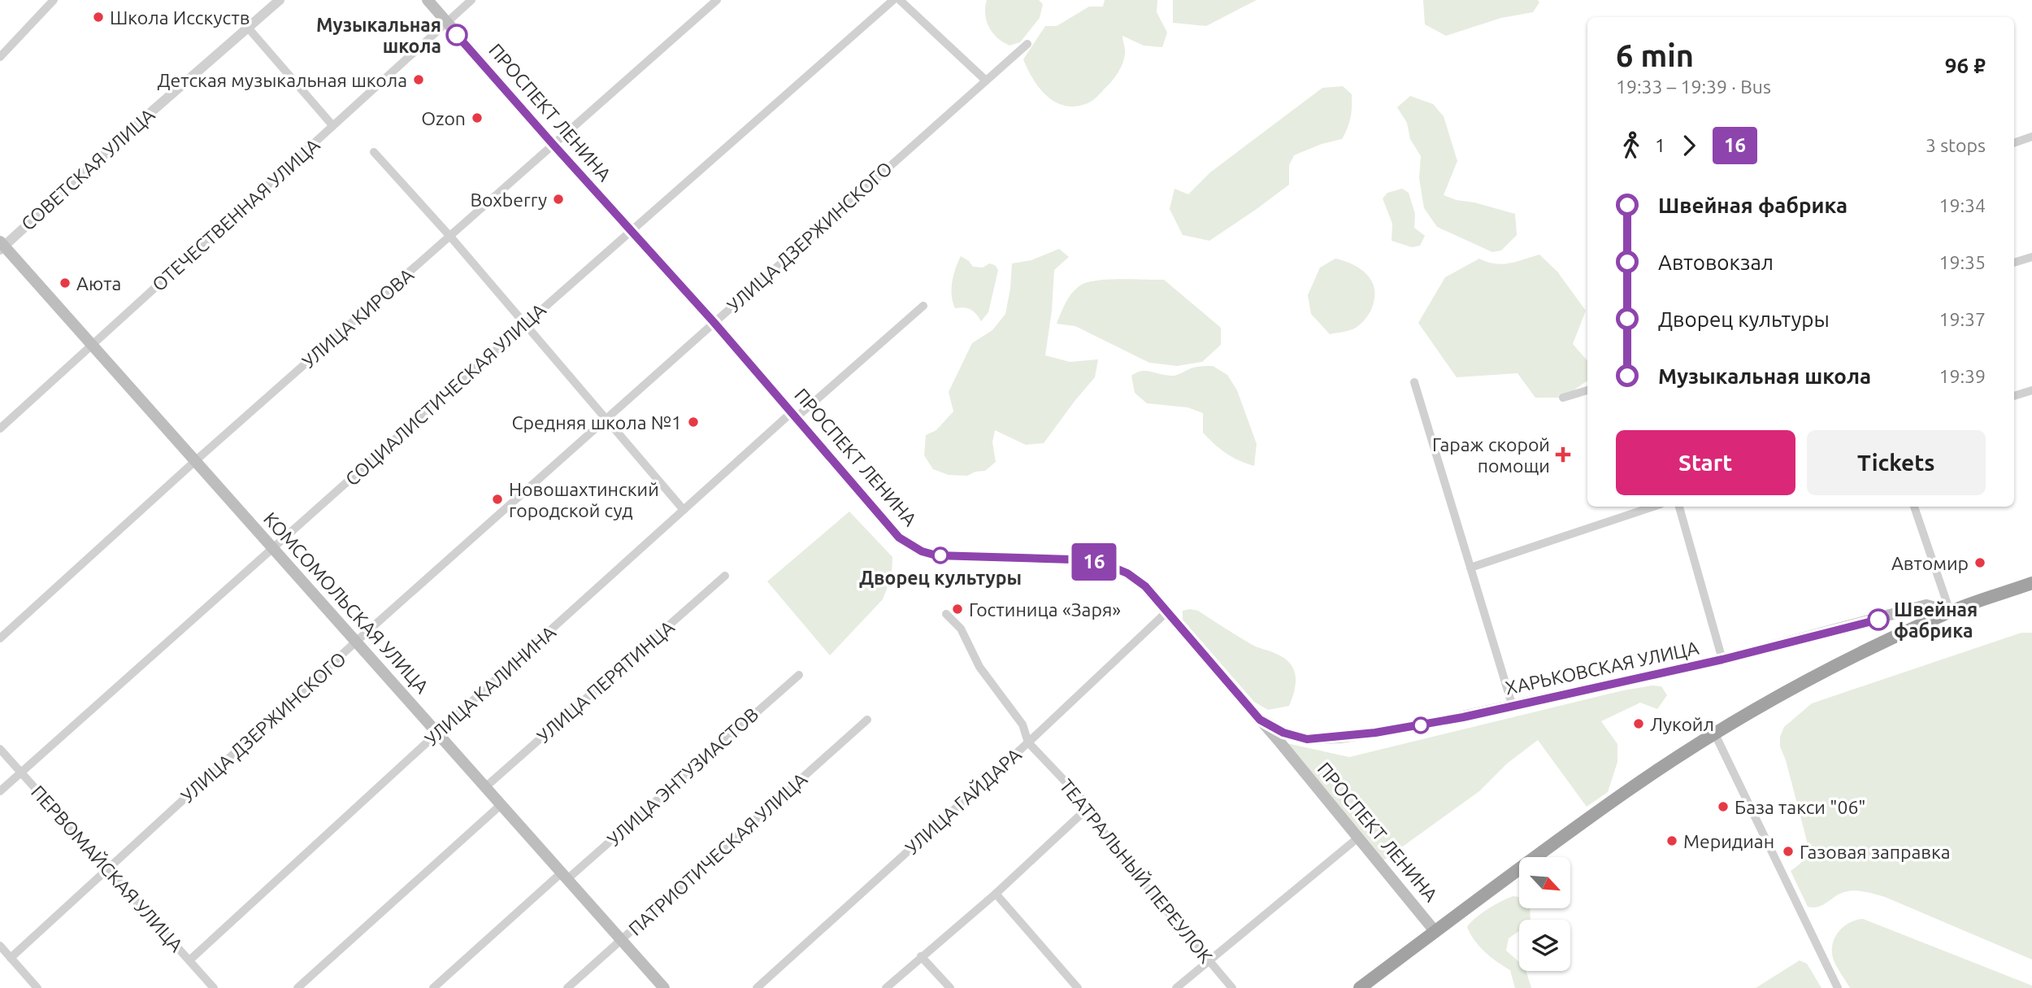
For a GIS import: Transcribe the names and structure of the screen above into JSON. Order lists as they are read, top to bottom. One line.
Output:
{"streets":{"main road":["ПРОСПЕКТ ЛЕНИНА","КОМСОМОЛЬСКАЯ УЛИЦА","ХАРЬКОВСКАЯ УЛИЦА"],"street":["СОВЕТСКАЯ УЛИЦА","ОТЕЧЕСТВЕННАЯ УЛИЦА","УЛИЦА ДЗЕРЖИНСКОГО","УЛИЦА КИРОВА","СОЦИАЛИСТИЧЕСКАЯ УЛИЦА","УЛИЦА ПЕРЯТИНЦА","УЛИЦА КАЛИНИНА","УЛИЦА ЭНТУЗИАСТОВ","УЛИЦА ГАЙДАРА","ПАТРИОТИЧЕСКАЯ УЛИЦА","ПЕРВОМАЙСКАЯ УЛИЦА","ТЕАТРАЛЬНЫЙ ПЕРЕУЛОК"]},"crossings":[["ПРОСПЕКТ ЛЕНИНА","ОТЕЧЕСТВЕННАЯ УЛИЦА"],["ПРОСПЕКТ ЛЕНИНА","УЛИЦА ДЗЕРЖИНСКОГО"],["ПРОСПЕКТ ЛЕНИНА","УЛИЦА КИРОВА"],["ПРОСПЕКТ ЛЕНИНА","СОЦИАЛИСТИЧЕСКАЯ УЛИЦА"],["ПРОСПЕКТ ЛЕНИНА","ХАРЬКОВСКАЯ УЛИЦА"],["ПРОСПЕКТ ЛЕНИНА","УЛИЦА КАЛИНИНА"],["ПРОСПЕКТ ЛЕНИНА","УЛИЦА ГАЙДАРА"],["СОВЕТСКАЯ УЛИЦА","КОМСОМОЛЬСКАЯ УЛИЦА"],["ОТЕЧЕСТВЕННАЯ УЛИЦА","КОМСОМОЛЬСКАЯ УЛИЦА"],["УЛИЦА ДЗЕРЖИНСКОГО","КОМСОМОЛЬСКАЯ УЛИЦА"],["УЛИЦА ДЗЕРЖИНСКОГО","ПЕРВОМАЙСКАЯ УЛИЦА"],["УЛИЦА КИРОВА","КОМСОМОЛЬСКАЯ УЛИЦА"],["СОЦИАЛИСТИЧЕСКАЯ УЛИЦА","КОМСОМОЛЬСКАЯ УЛИЦА"],["СОЦИАЛИСТИЧЕСКАЯ УЛИЦА","ПЕРВОМАЙСКАЯ УЛИЦА"],["КОМСОМОЛЬСКАЯ УЛИЦА","УЛИЦА ПЕРЯТИНЦА"],["КОМСОМОЛЬСКАЯ УЛИЦА","УЛИЦА КАЛИНИНА"],["КОМСОМОЛЬСКАЯ УЛИЦА","УЛИЦА ЭНТУЗИАСТОВ"],["КОМСОМОЛЬСКАЯ УЛИЦА","ПАТРИОТИЧЕСКАЯ УЛИЦА"],["УЛИЦА КАЛИНИНА","ПЕРВОМАЙСКАЯ УЛИЦА"],["УЛИЦА ГАЙДАРА","ТЕАТРАЛЬНЫЙ ПЕРЕУЛОК"]],"places":{"other":["Школа Исскуств","Музыкальная школа","Детская музыкальная школа","Ozon","Boxberry","Аюта","Средняя школа №1","Новошахтинский городской суд","Дворец культуры","Автомир","Гостиница «Заря»","Швейная фабрика","Лукойл","База такси \"06\"","Меридиан","Газовая заправка"],"health":["Гараж скорой помощи"]},"lines":["bus line 16"],"north":"bottom right","page":{"on_map":"16","heading":["6 min","19:33 – 19:39 · Bus","96 ₽"],"legs":["1","16","3 stops"],"list":[{"name":"Швейная фабрика","value":"19:34"},{"name":"Автовокзал","value":"19:35"},{"name":"Дворец культуры","value":"19:37"},{"name":"Музыкальная школа","value":"19:39"}],"buttons":["Start","Tickets"]}}
